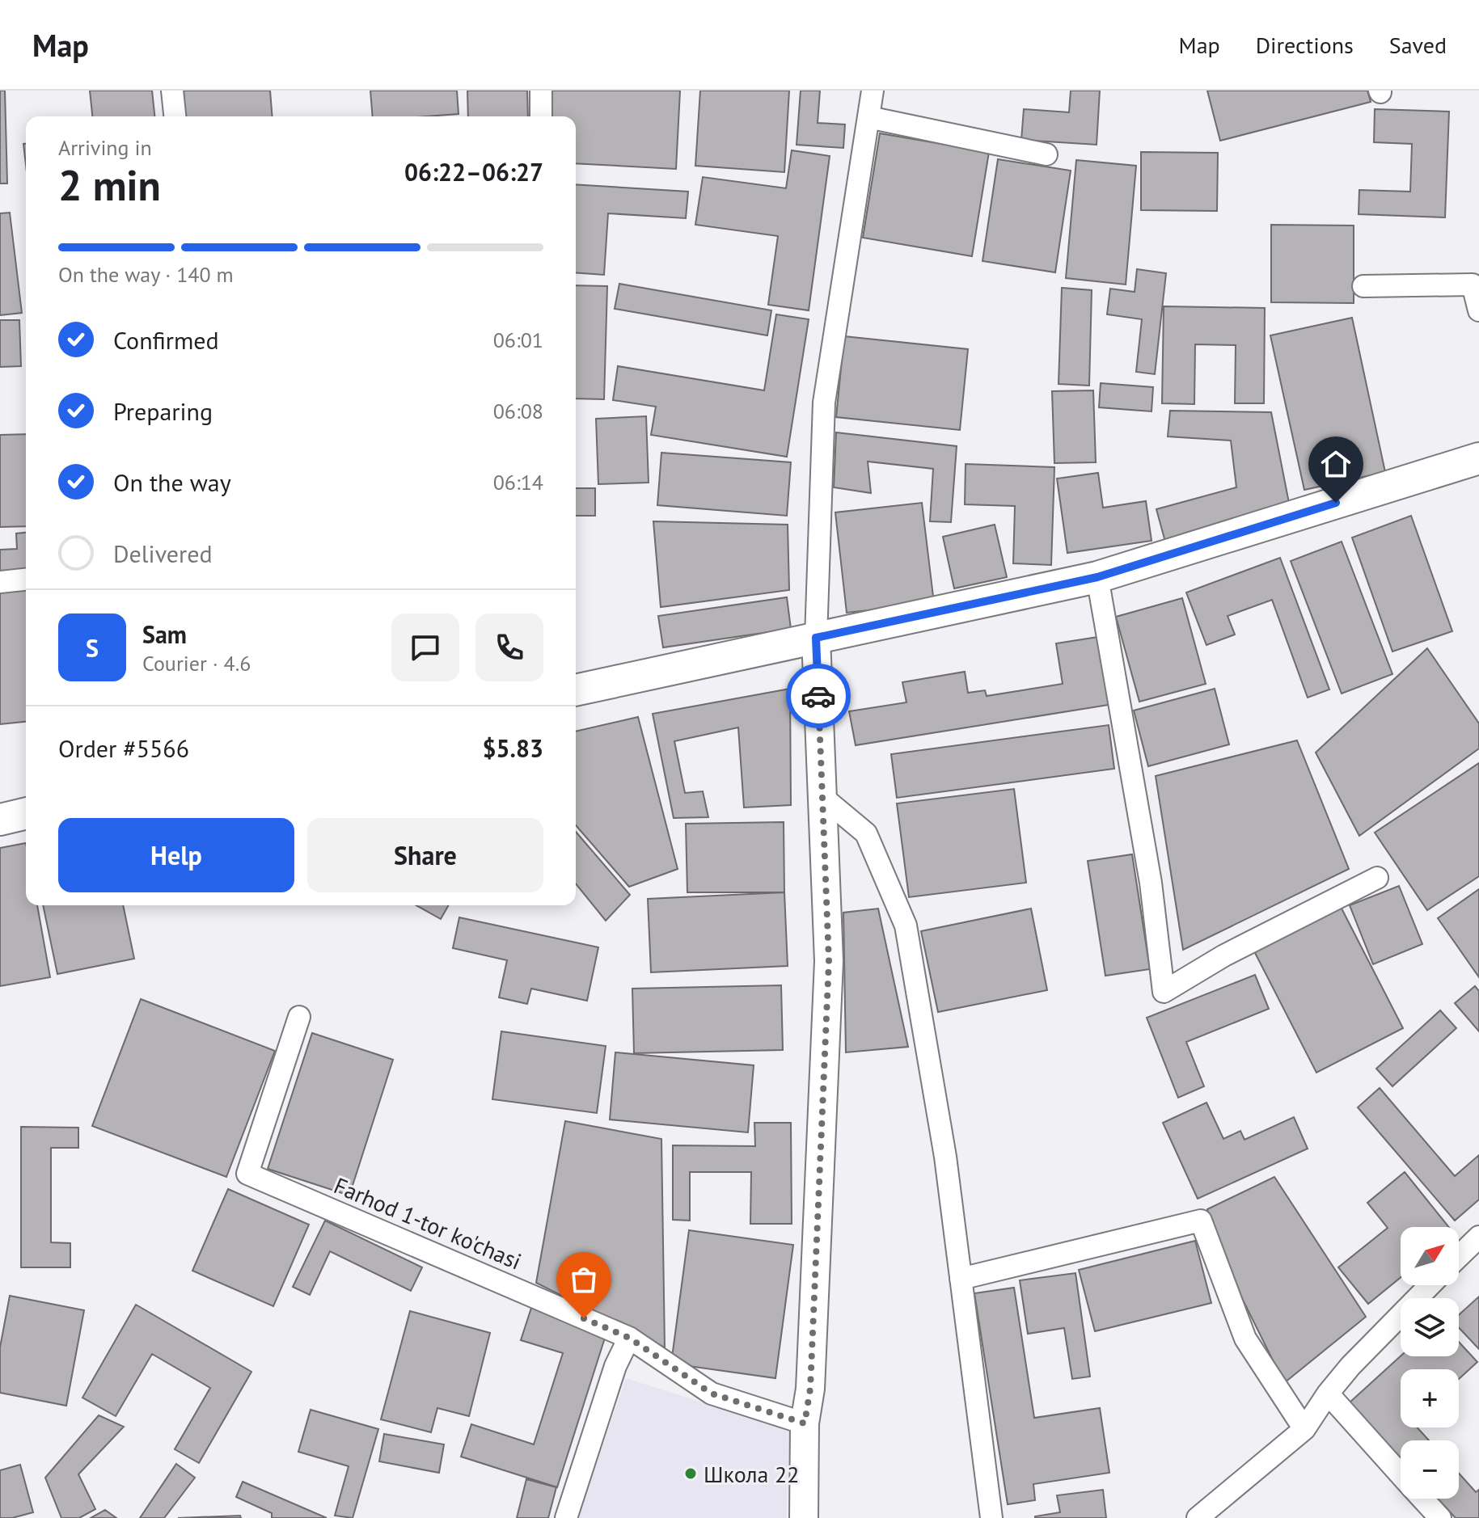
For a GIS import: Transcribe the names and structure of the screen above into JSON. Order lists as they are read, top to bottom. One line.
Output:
{"streets":{"street":["Farhod 1-tor ko'chasi"]},"places":["Школа 22"],"north":"top right","page":{"header":"Map","nav":["Map","Directions","Saved"],"heading":["2 min","Arriving in","06:22–06:27"],"panel":["Sam","Courier · 4.6","Order #5566","$5.83"],"bar":"On the way · 140 m","list":[["Confirmed","06:01"],["Preparing","06:08"],["On the way","06:14"],"Delivered"],"round":"S","buttons":["Help","Share"],"map_buttons":["+","−"]}}
